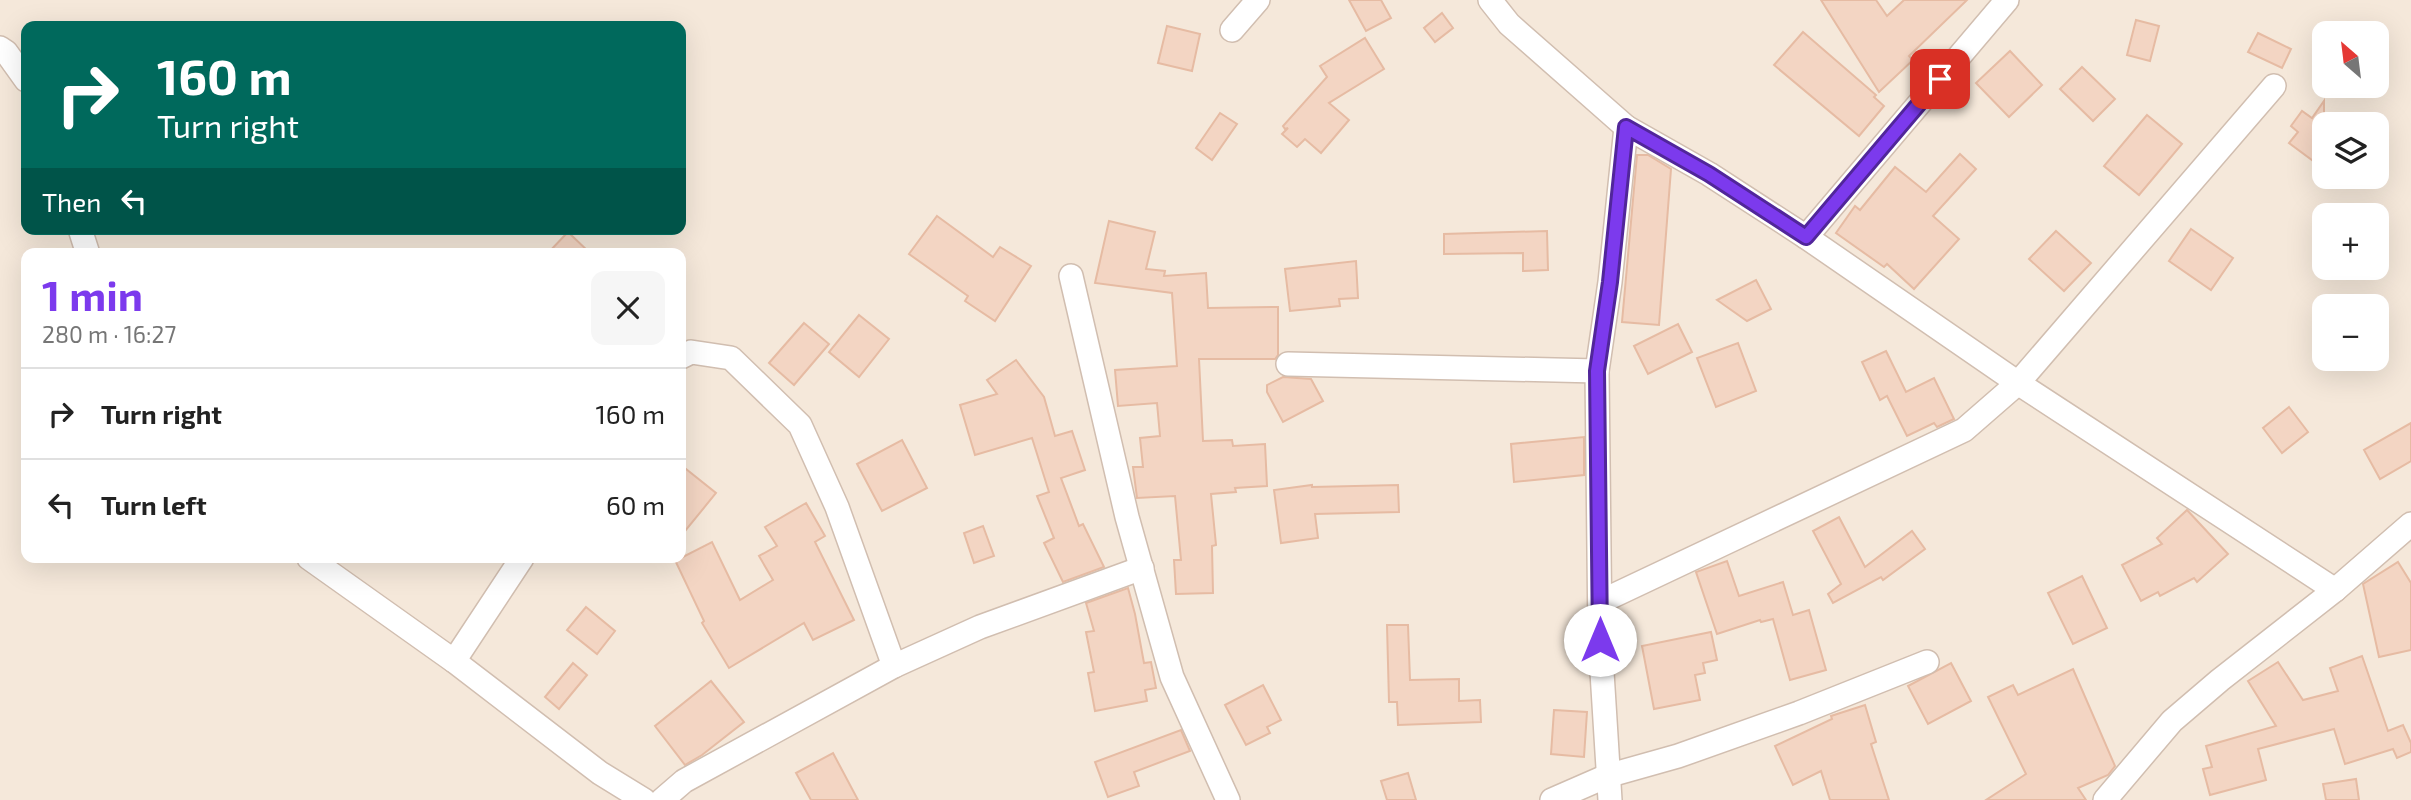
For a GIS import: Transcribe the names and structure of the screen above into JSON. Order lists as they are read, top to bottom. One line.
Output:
{"north":"top left","page":{"map_buttons":["+","−"],"turn":["160 m","Turn right"],"then":"Then","heading":["1 min","280 m · 16:27"],"list":[{"name":"Turn right","value":"160 m"},{"name":"Turn left","value":"60 m"}]}}
